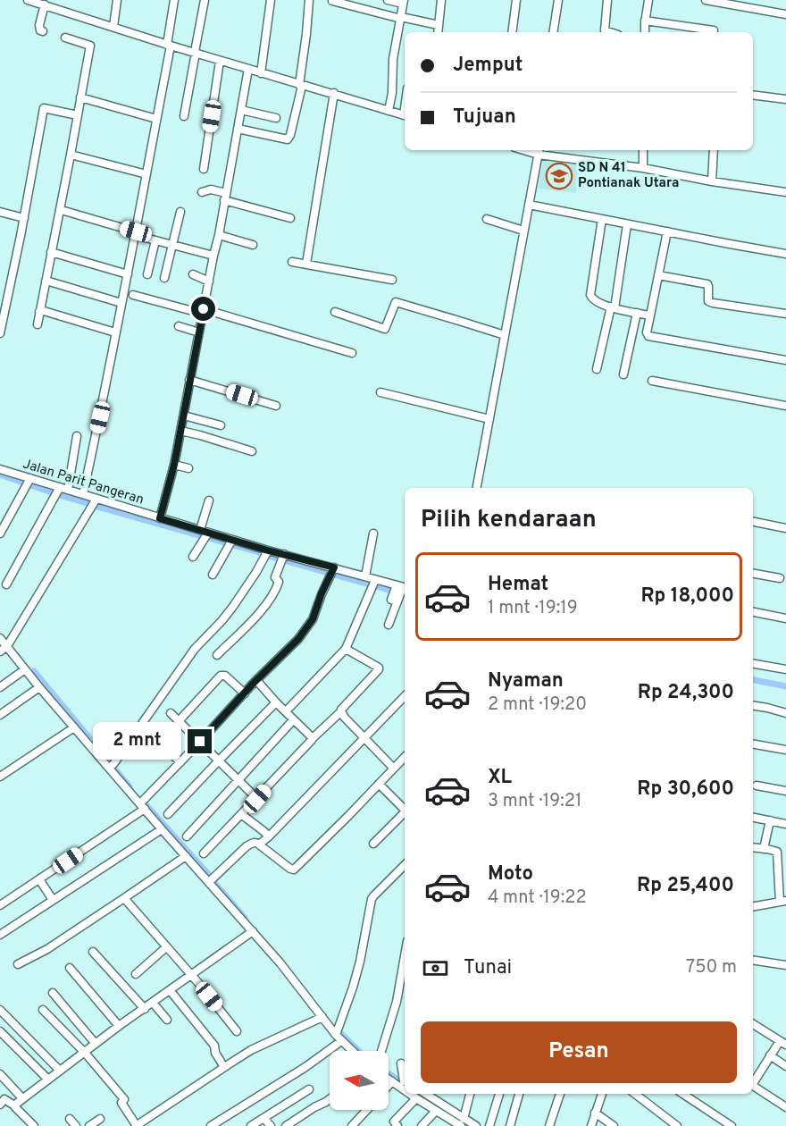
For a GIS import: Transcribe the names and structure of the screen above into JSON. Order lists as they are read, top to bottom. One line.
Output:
{"streets":{"street":["Jalan Parit Pangeran"]},"places":{"school or university":["SD N 41 Pontianak Utara"]},"north":"left","page":{"banner":["Jemput","Tujuan"],"heading":"Pilih kendaraan","list":[{"name":"Hemat","note":"1 mnt · 19:19","value":"Rp 18,000"},{"name":"Nyaman","note":"2 mnt · 19:20","value":"Rp 24,300"},{"name":"XL","note":"3 mnt · 19:21","value":"Rp 30,600"},{"name":"Moto","note":"4 mnt · 19:22","value":"Rp 25,400"}],"bubble":"2 mnt","pay":["Tunai","750 m"],"buttons":"Pesan"}}
